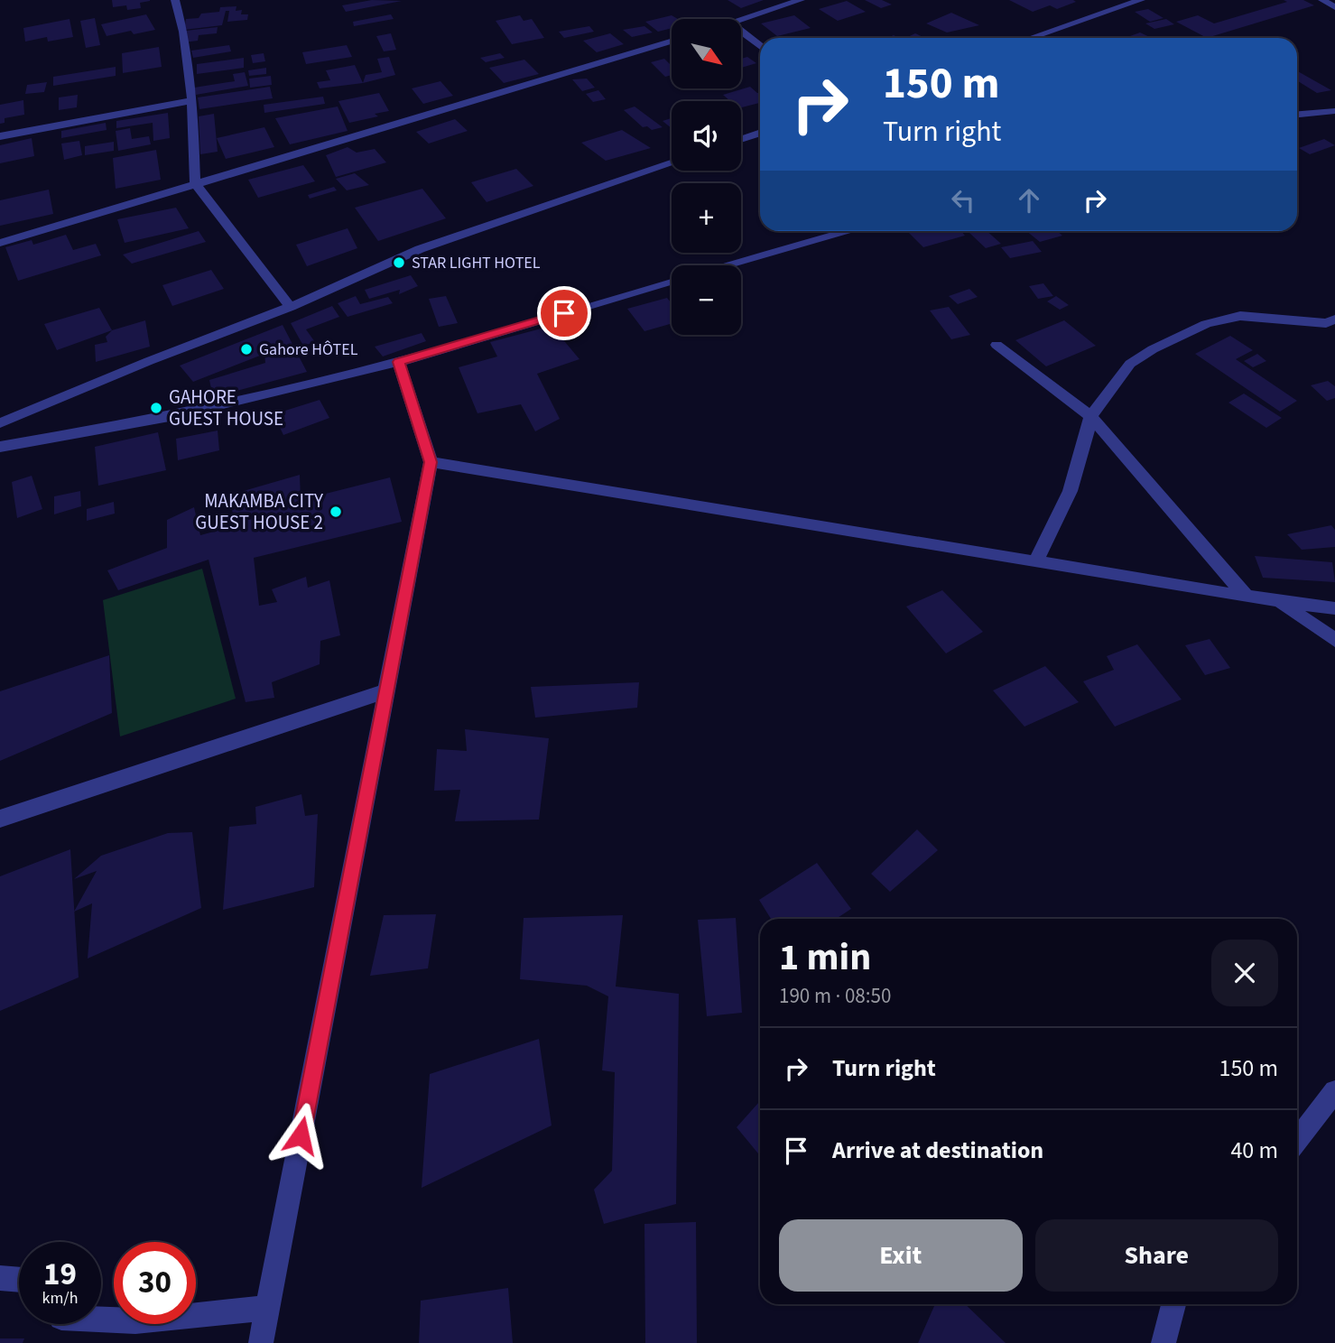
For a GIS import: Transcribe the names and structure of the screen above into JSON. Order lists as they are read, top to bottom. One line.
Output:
{"places":["STAR LIGHT HOTEL","Gahore HÔTEL","GAHORE GUEST HOUSE","MAKAMBA CITY GUEST HOUSE 2"],"north":"bottom right","page":{"map_buttons":["+","−"],"turn":["150 m","Turn right"],"heading":["1 min","190 m · 08:50"],"list":[{"name":"Turn right","value":"150 m"},{"name":"Arrive at destination","value":"40 m"}],"buttons":["Exit","Share"],"speed":"19 km/h","limit":"30"}}
